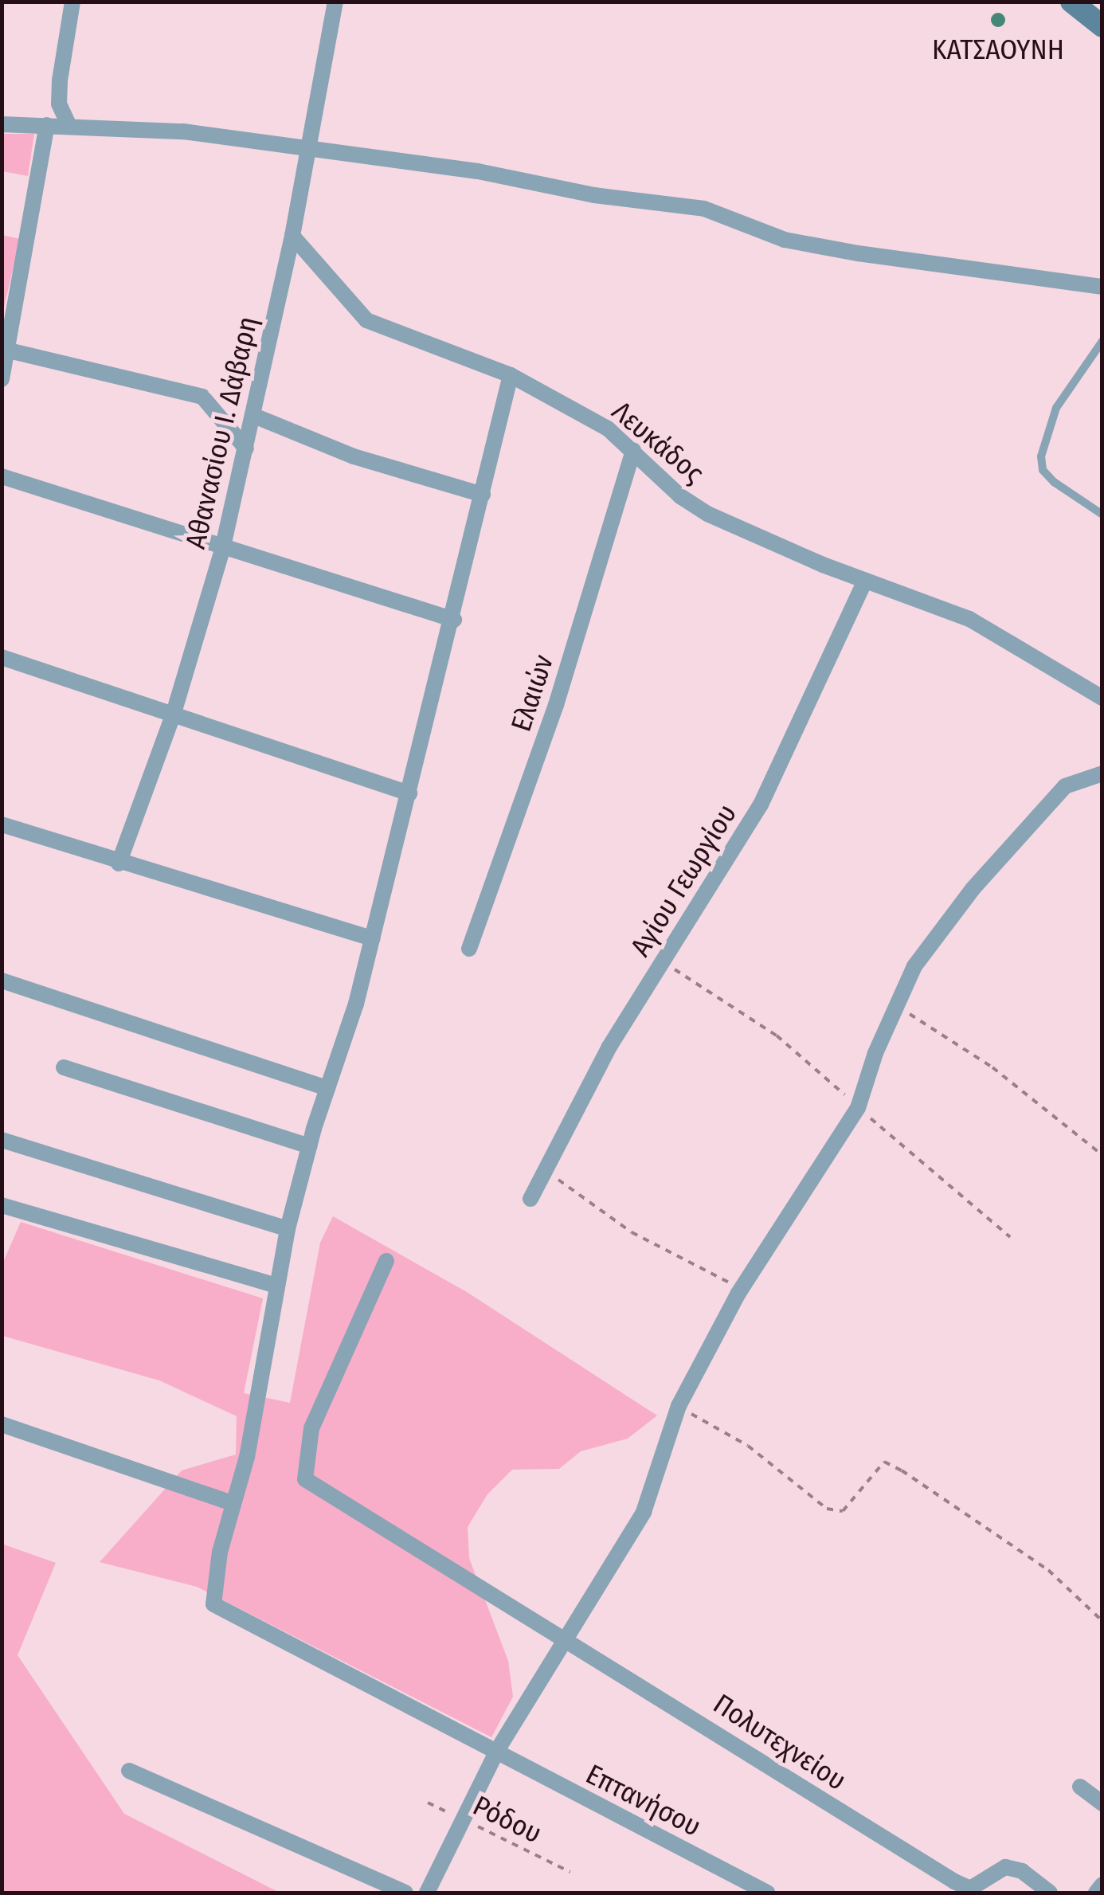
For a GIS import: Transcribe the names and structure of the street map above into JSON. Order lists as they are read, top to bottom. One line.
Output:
{"streets":{"street":["Αθανασίου Ι. Δάβαρη","Λευκάδος","Ελαιών","Αγίου Γεωργίου","Πολυτεχνείου","Επτανήσου"],"path":["Ρόδου"]},"crossings":[["Αθανασίου Ι. Δάβαρη","Λευκάδος"],["Λευκάδος","Ελαιών"],["Λευκάδος","Αγίου Γεωργίου"]],"places":["ΚΑΤΣΑΟΥΝΗ"]}
